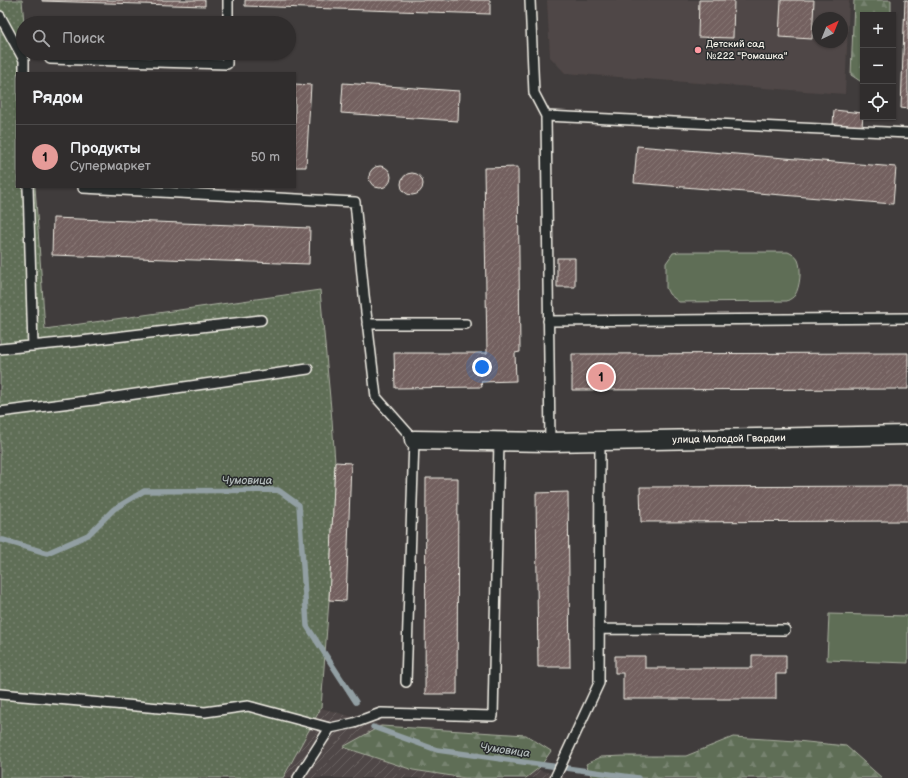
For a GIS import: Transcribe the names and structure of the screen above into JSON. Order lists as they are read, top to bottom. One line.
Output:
{"streets":{"street":["улица Молодой Гвардии"]},"water":["Чумовица"],"places":["Детский сад №222 \"Ромашка\""],"north":"top right","page":{"map_buttons":["+","−"],"search":"Поиск","heading":"Рядом","list":[{"mark":"1","name":"Продукты","note":"Супермаркет","value":"50 m"}],"pins":"1"}}
